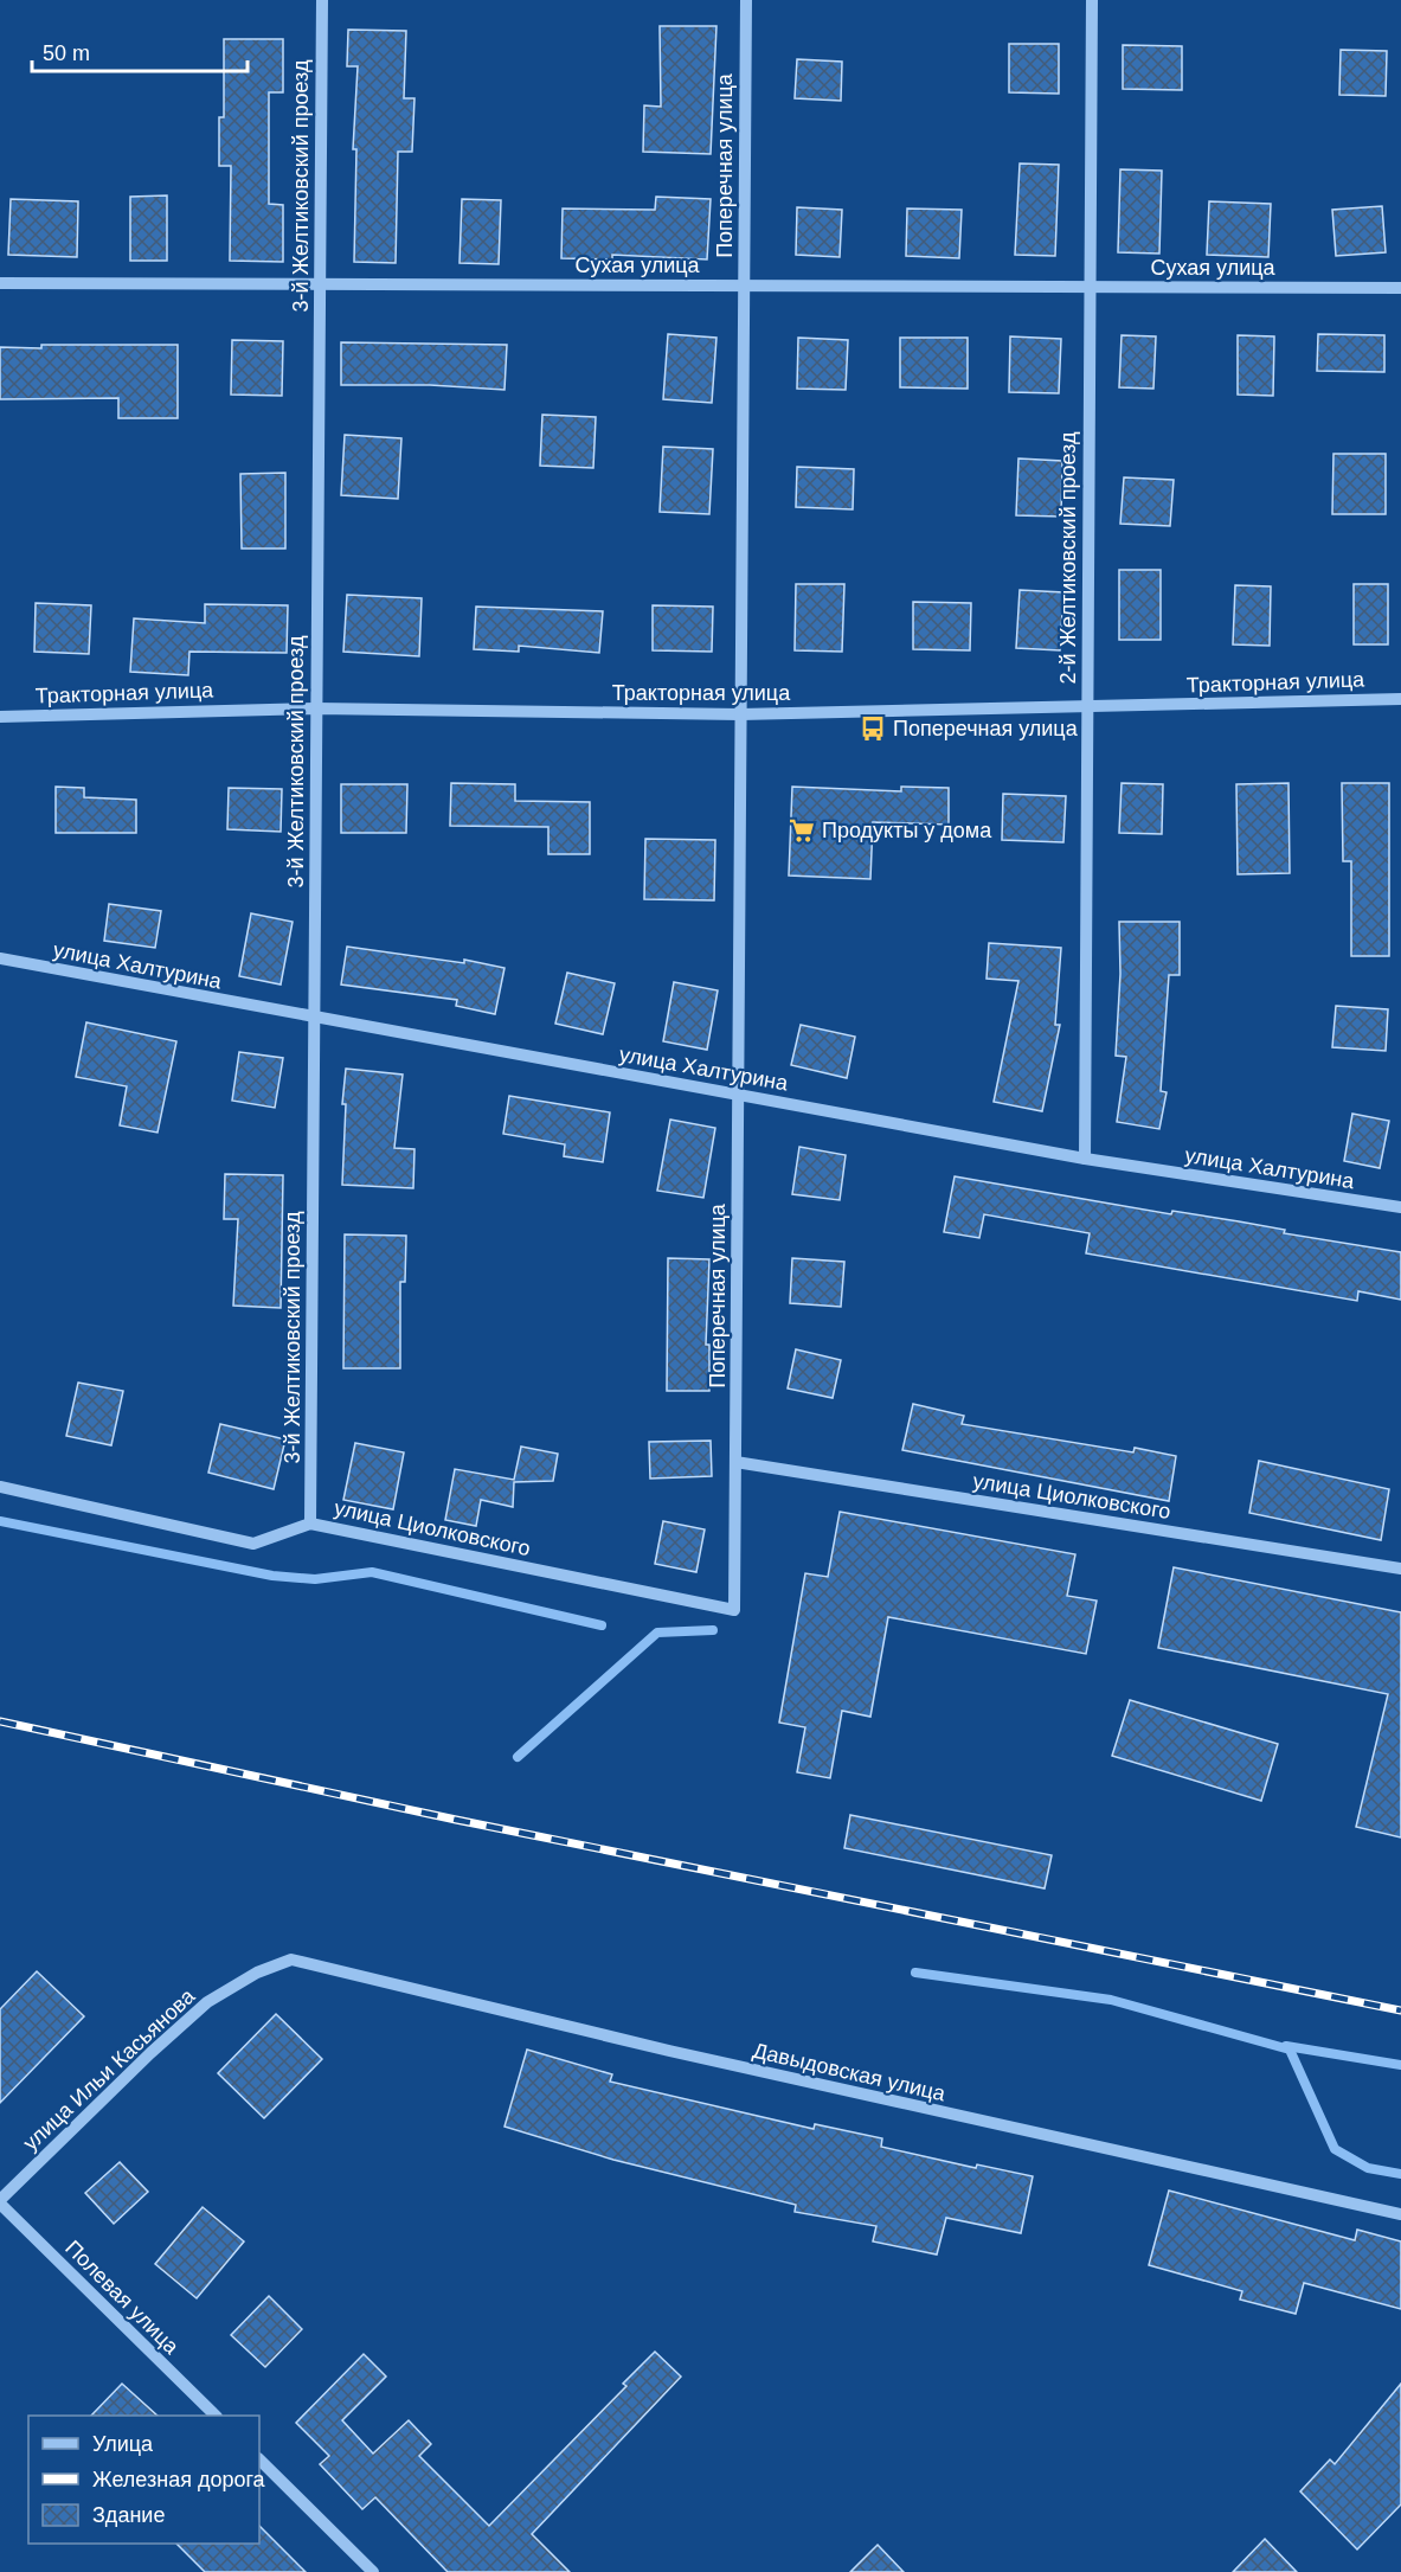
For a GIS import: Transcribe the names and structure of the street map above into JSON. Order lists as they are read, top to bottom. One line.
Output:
{"streets":{"street":["Поперечная улица","3-й Желтиковский проезд","Сухая улица","2-й Желтиковский проезд","Тракторная улица","улица Халтурина","улица Циолковского","улица Ильи Касьянова","Давыдовская улица","Полевая улица"]},"crossings":[["Поперечная улица","Сухая улица"],["Поперечная улица","Тракторная улица"],["Поперечная улица","улица Халтурина"],["Поперечная улица","улица Циолковского"],["3-й Желтиковский проезд","Сухая улица"],["3-й Желтиковский проезд","Тракторная улица"],["3-й Желтиковский проезд","улица Халтурина"],["3-й Желтиковский проезд","улица Циолковского"],["Сухая улица","2-й Желтиковский проезд"],["2-й Желтиковский проезд","Тракторная улица"],["2-й Желтиковский проезд","улица Халтурина"],["улица Ильи Касьянова","Давыдовская улица"],["улица Ильи Касьянова","Полевая улица"]],"places":{"bus stop":["Поперечная улица"],"supermarket":["Продукты у дома"]},"legend":["Улица","Железная дорога","Здание"],"scale_bar":"50 m"}
